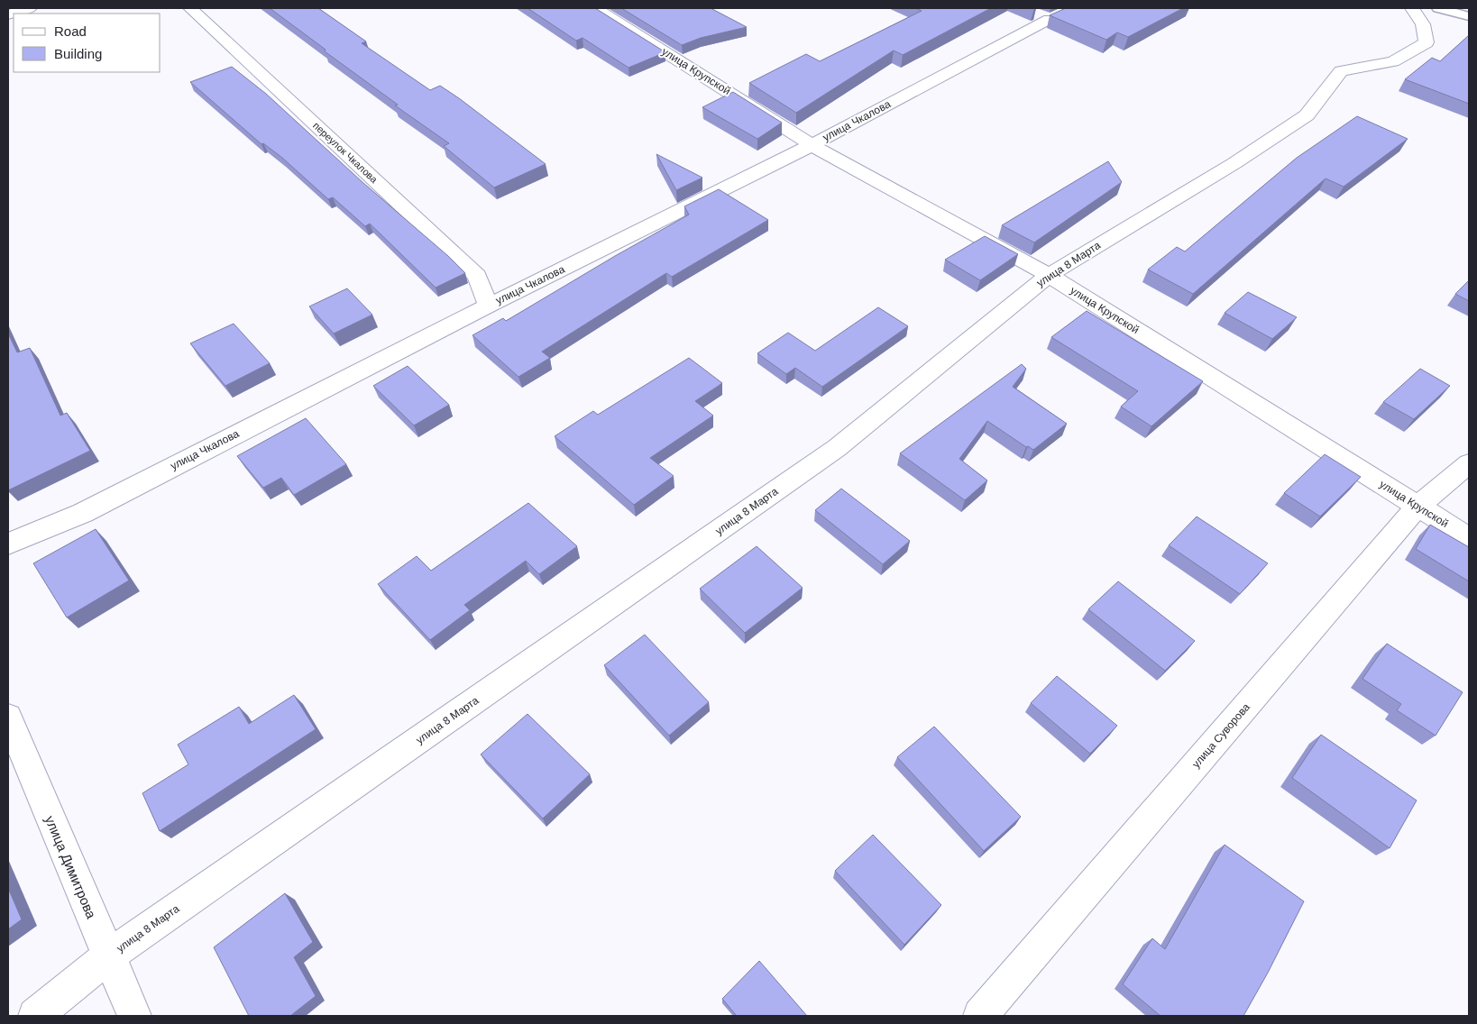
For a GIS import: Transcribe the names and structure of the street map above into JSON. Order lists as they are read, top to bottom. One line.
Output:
{"streets":{"street":["улица Крупской","улица Чкалова","переулок Чкалова","улица 8 Марта","улица Суворова","улица Димитрова"]},"crossings":[["улица Крупской","улица Чкалова"],["улица Крупской","улица 8 Марта"],["улица Крупской","улица Суворова"],["улица Чкалова","переулок Чкалова"],["улица 8 Марта","улица Димитрова"]],"legend":["Road","Building"]}
